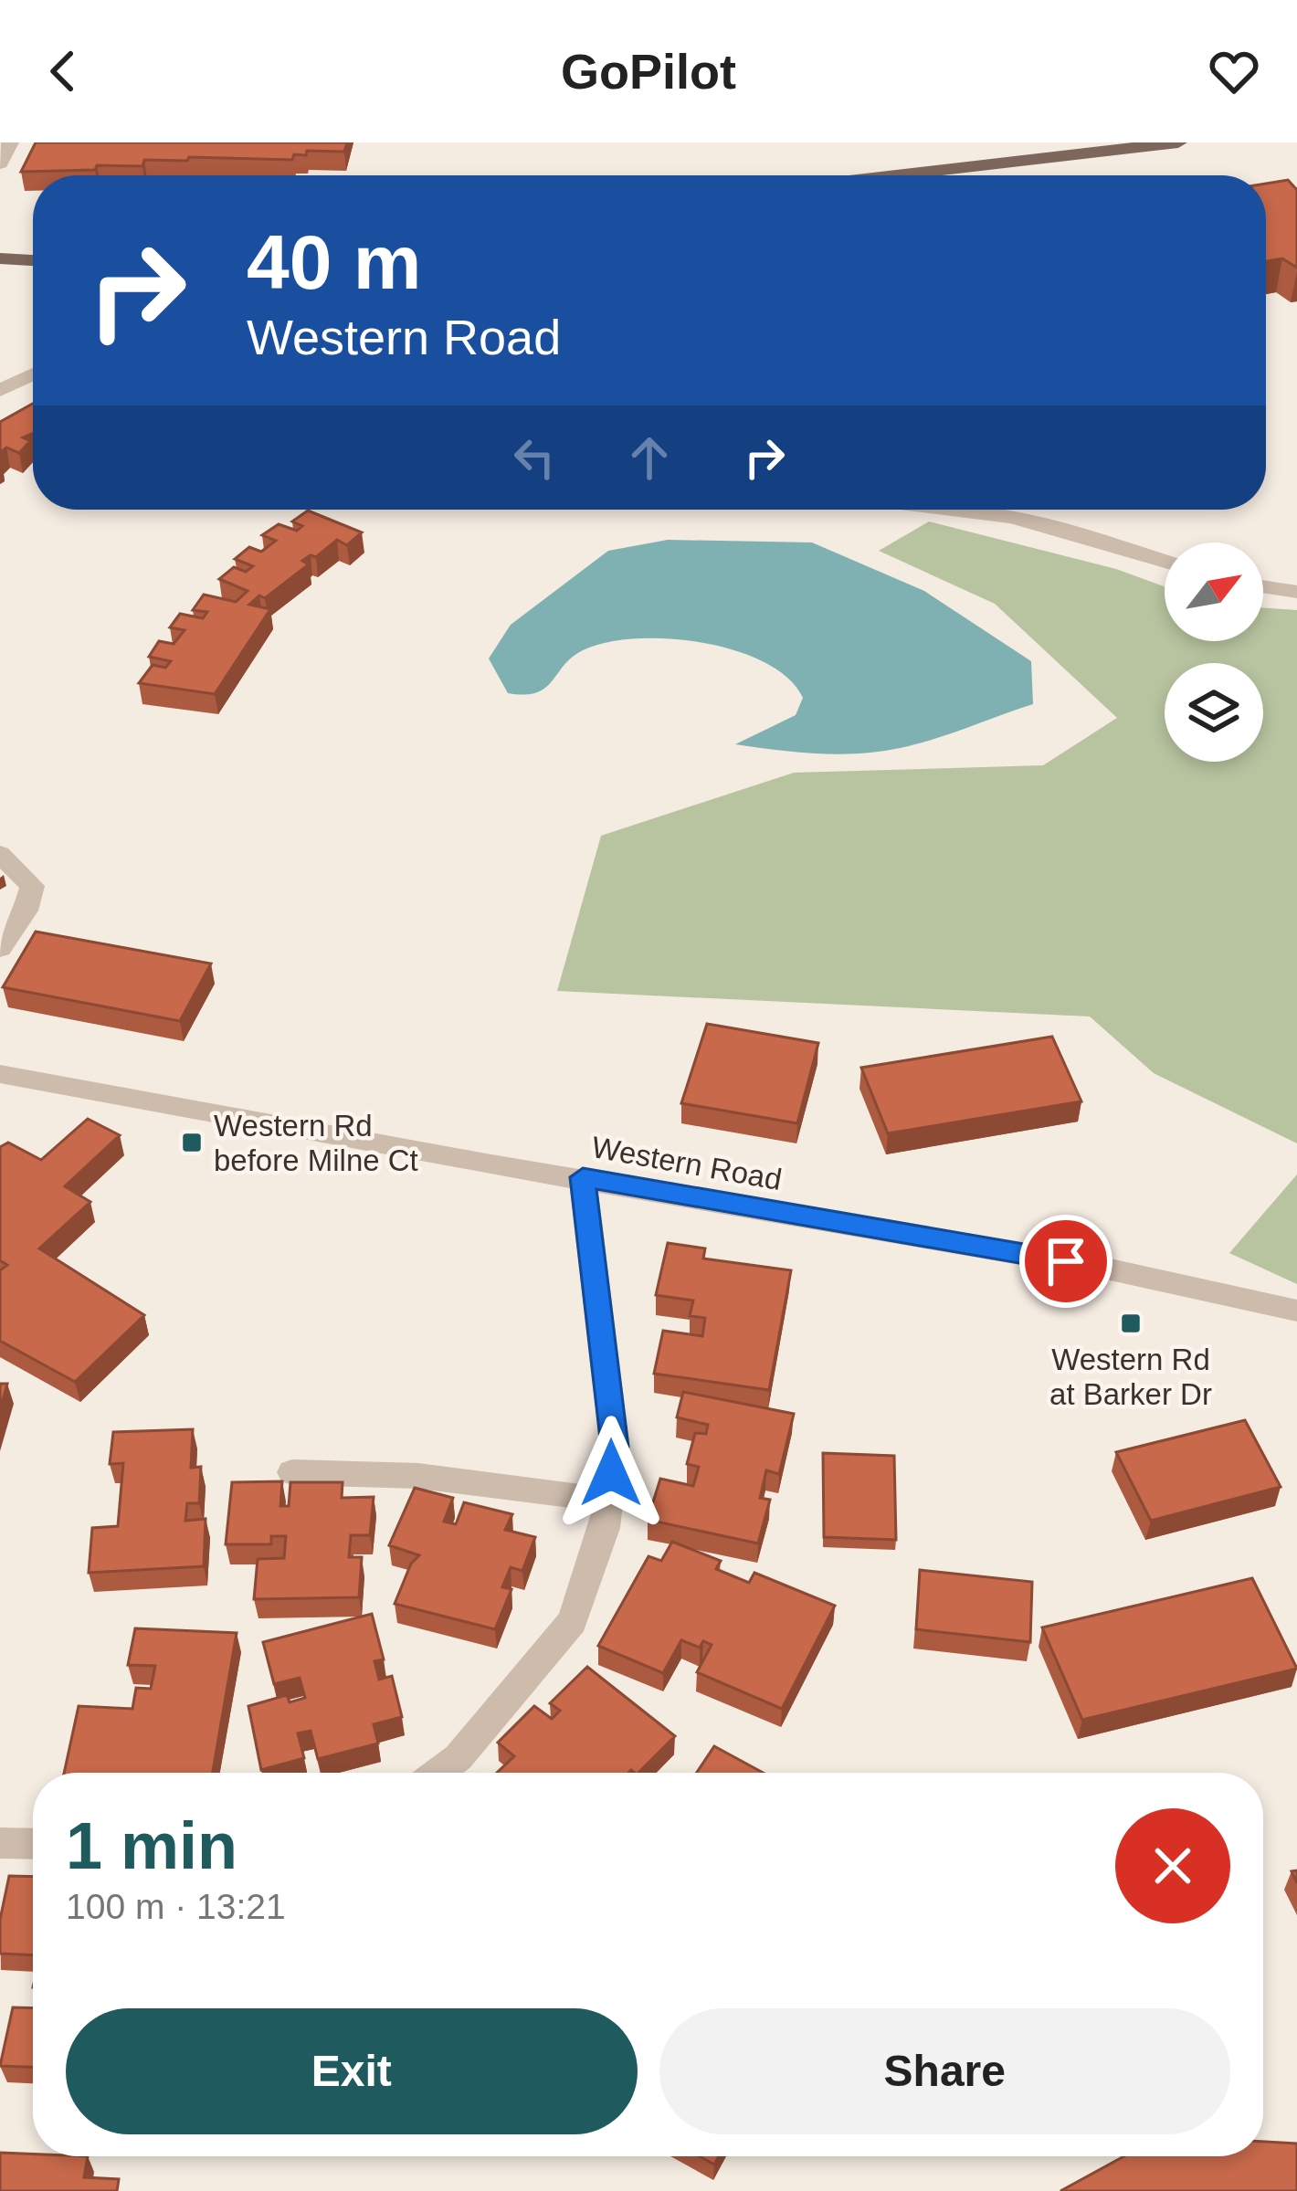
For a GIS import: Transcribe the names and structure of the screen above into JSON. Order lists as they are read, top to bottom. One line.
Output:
{"streets":{"street":["Western Road"]},"places":{"transit":["Western Rd before Milne Ct","Western Rd at Barker Dr"]},"north":"top right","page":{"header":"GoPilot","turn":["40 m","Western Road"],"heading":["1 min","100 m · 13:21"],"buttons":["Exit","Share"]}}
